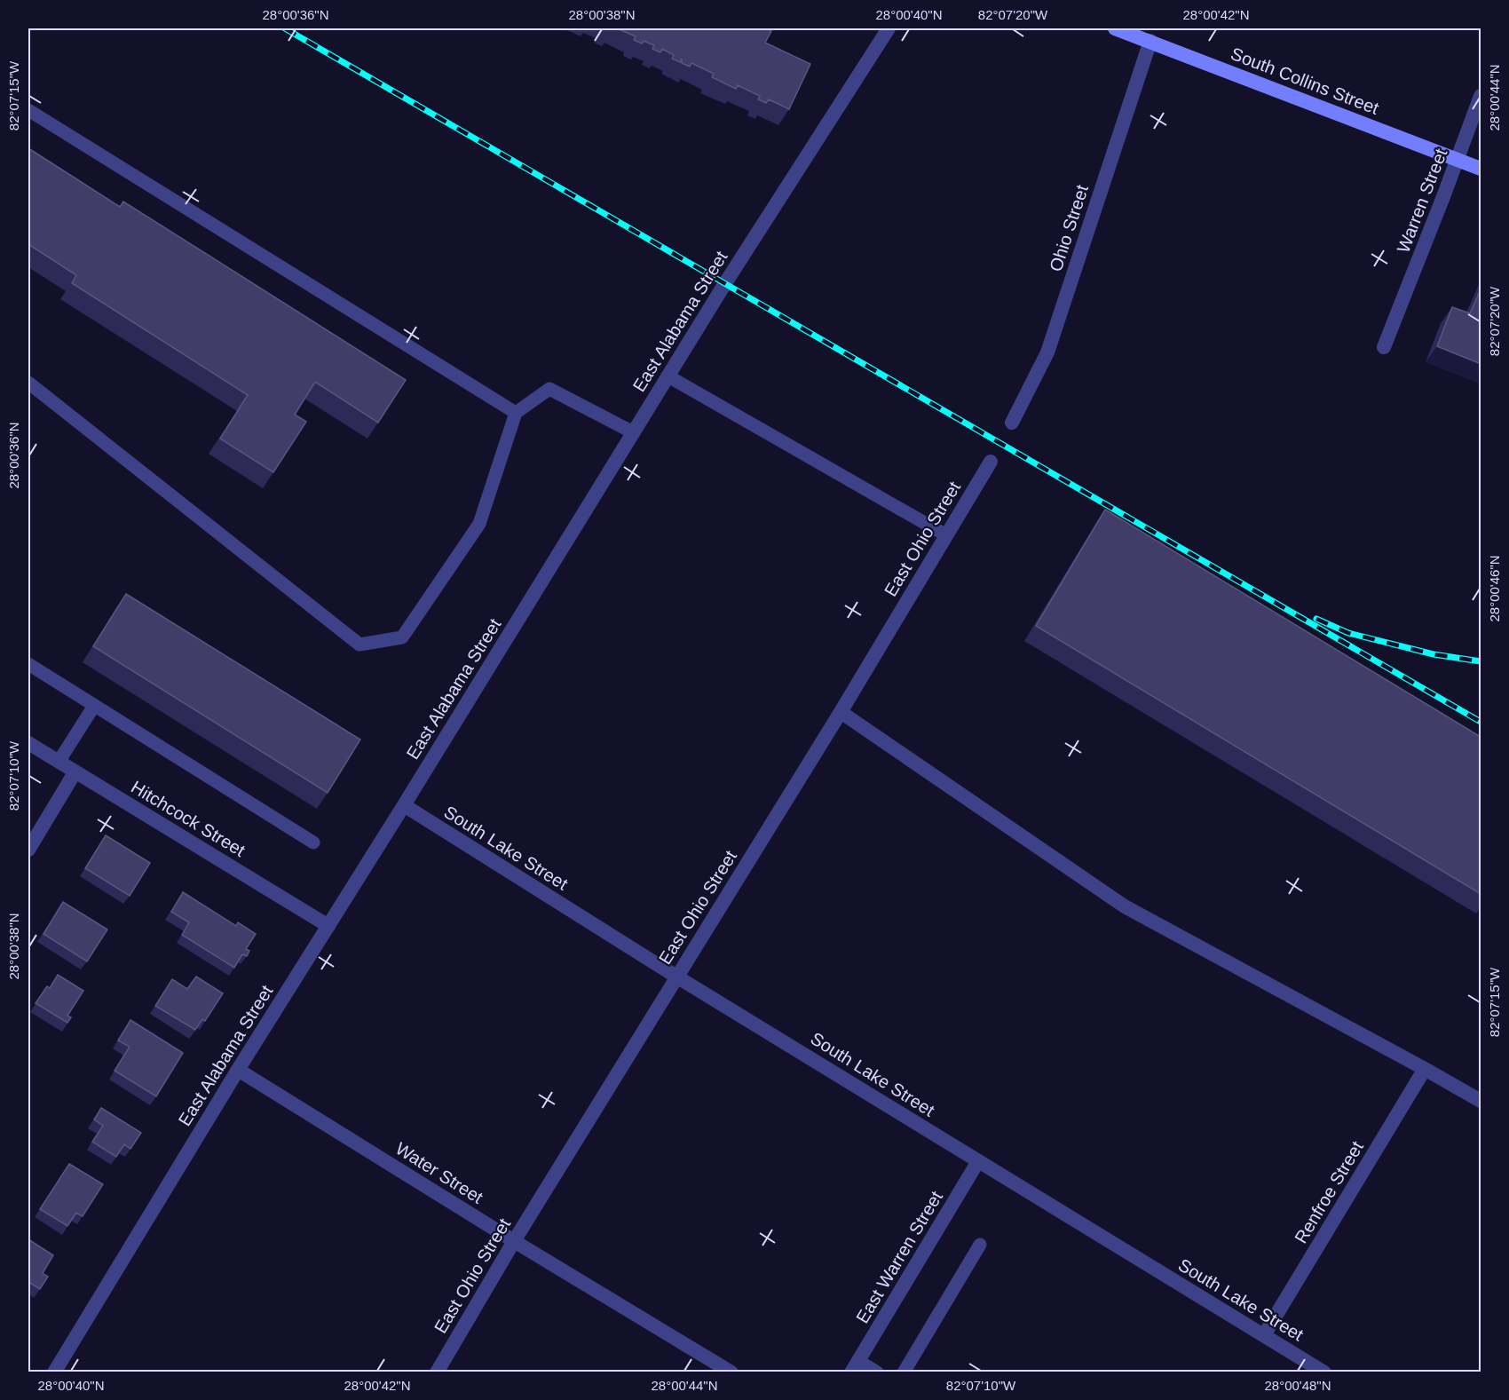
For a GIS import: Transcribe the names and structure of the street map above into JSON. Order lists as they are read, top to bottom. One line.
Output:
{"streets":{"main road":["South Collins Street"],"street":["Warren Street","Ohio Street","East Alabama Street","East Ohio Street","Hitchcock Street","South Lake Street","Water Street","Renfroe Street","East Warren Street"]},"crossings":[["South Collins Street","Warren Street"],["South Collins Street","Ohio Street"],["East Alabama Street","Hitchcock Street"],["East Alabama Street","South Lake Street"],["East Alabama Street","Water Street"],["East Ohio Street","South Lake Street"],["East Ohio Street","Water Street"],["South Lake Street","Renfroe Street"],["South Lake Street","East Warren Street"]],"coordinates":["28°00'36\"N","28°00'38\"N","28°00'40\"N","82°07'20\"W","28°00'42\"N","82°07'15\"W","28°00'44\"N","28°00'46\"N","82°07'10\"W","28°00'48\"N"]}
